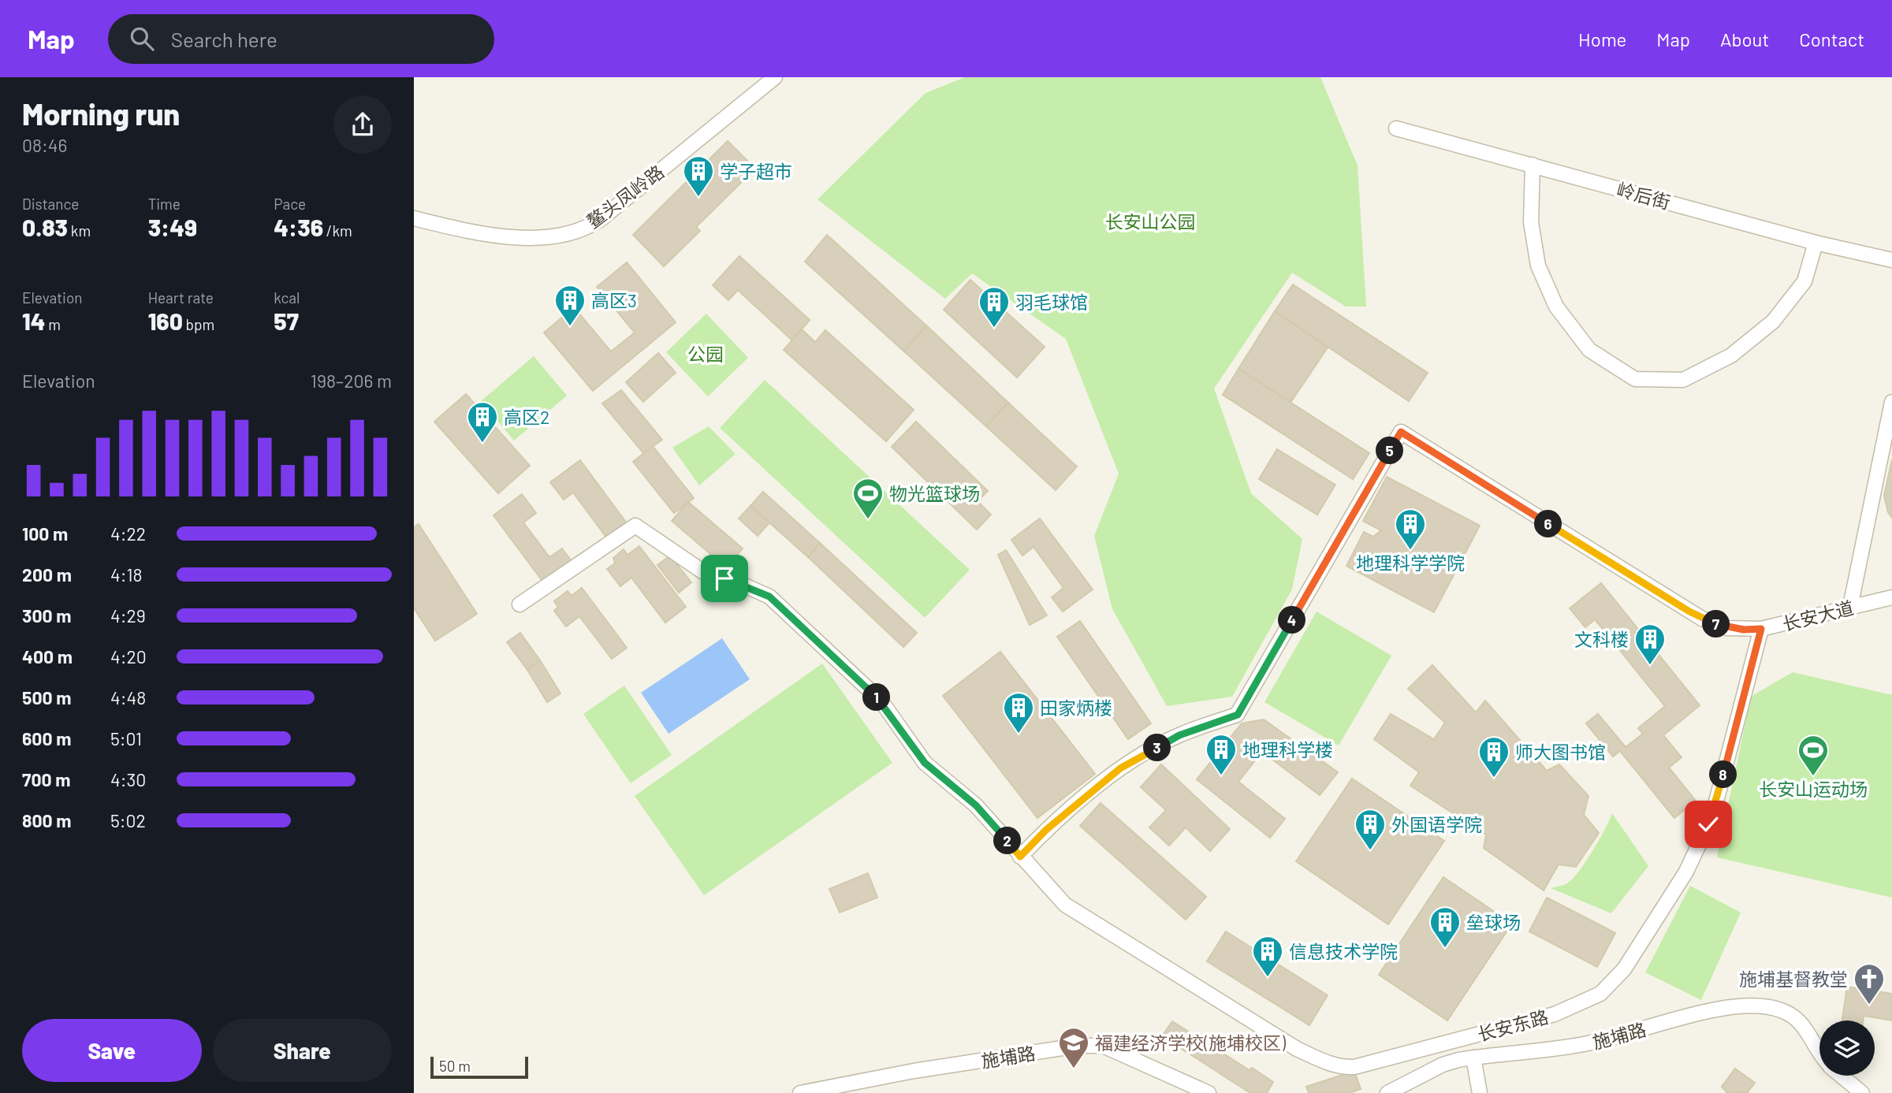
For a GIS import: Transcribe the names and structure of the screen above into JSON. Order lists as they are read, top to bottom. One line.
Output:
{"streets":{"street":["岭后街","鳌头凤岭路","长安大道","长安东路","施埔路"]},"crossings":[["长安大道","长安东路"]],"parks":["长安山公园","公园"],"places":{"building":["学子超市","高区3","羽毛球馆","高区2","地理科学学院","文科楼","田家炳楼","地理科学楼","师大图书馆","外国语学院","垒球场","信息技术学院"],"sports":["物光篮球场","长安山运动场"],"church":["施埔基督教堂"],"school or university":["福建经济学校(施埔校区)"]},"scale_bar":"50 m","page":{"header":"Map","search":"Search here","nav":["Home","Map","About","Contact"],"heading":["Morning run","08:46"],"stats":[["Distance","0.83 km"],["Time","3:49"],["Pace","4:36 /km"],["Elevation","14 m"],["Heart rate","160 bpm"],["kcal","57"]],"chart":["Elevation","198–206 m"],"pins":["5","6","4","7","1","3","8","2"],"list":[{"name":"100 m","note":"4:22"},{"name":"200 m","note":"4:18"},{"name":"300 m","note":"4:29"},{"name":"400 m","note":"4:20"},{"name":"500 m","note":"4:48"},{"name":"600 m","note":"5:01"},{"name":"700 m","note":"4:30"},{"name":"800 m","note":"5:02"}],"buttons":["Save","Share"],"scale":"50 m"}}
